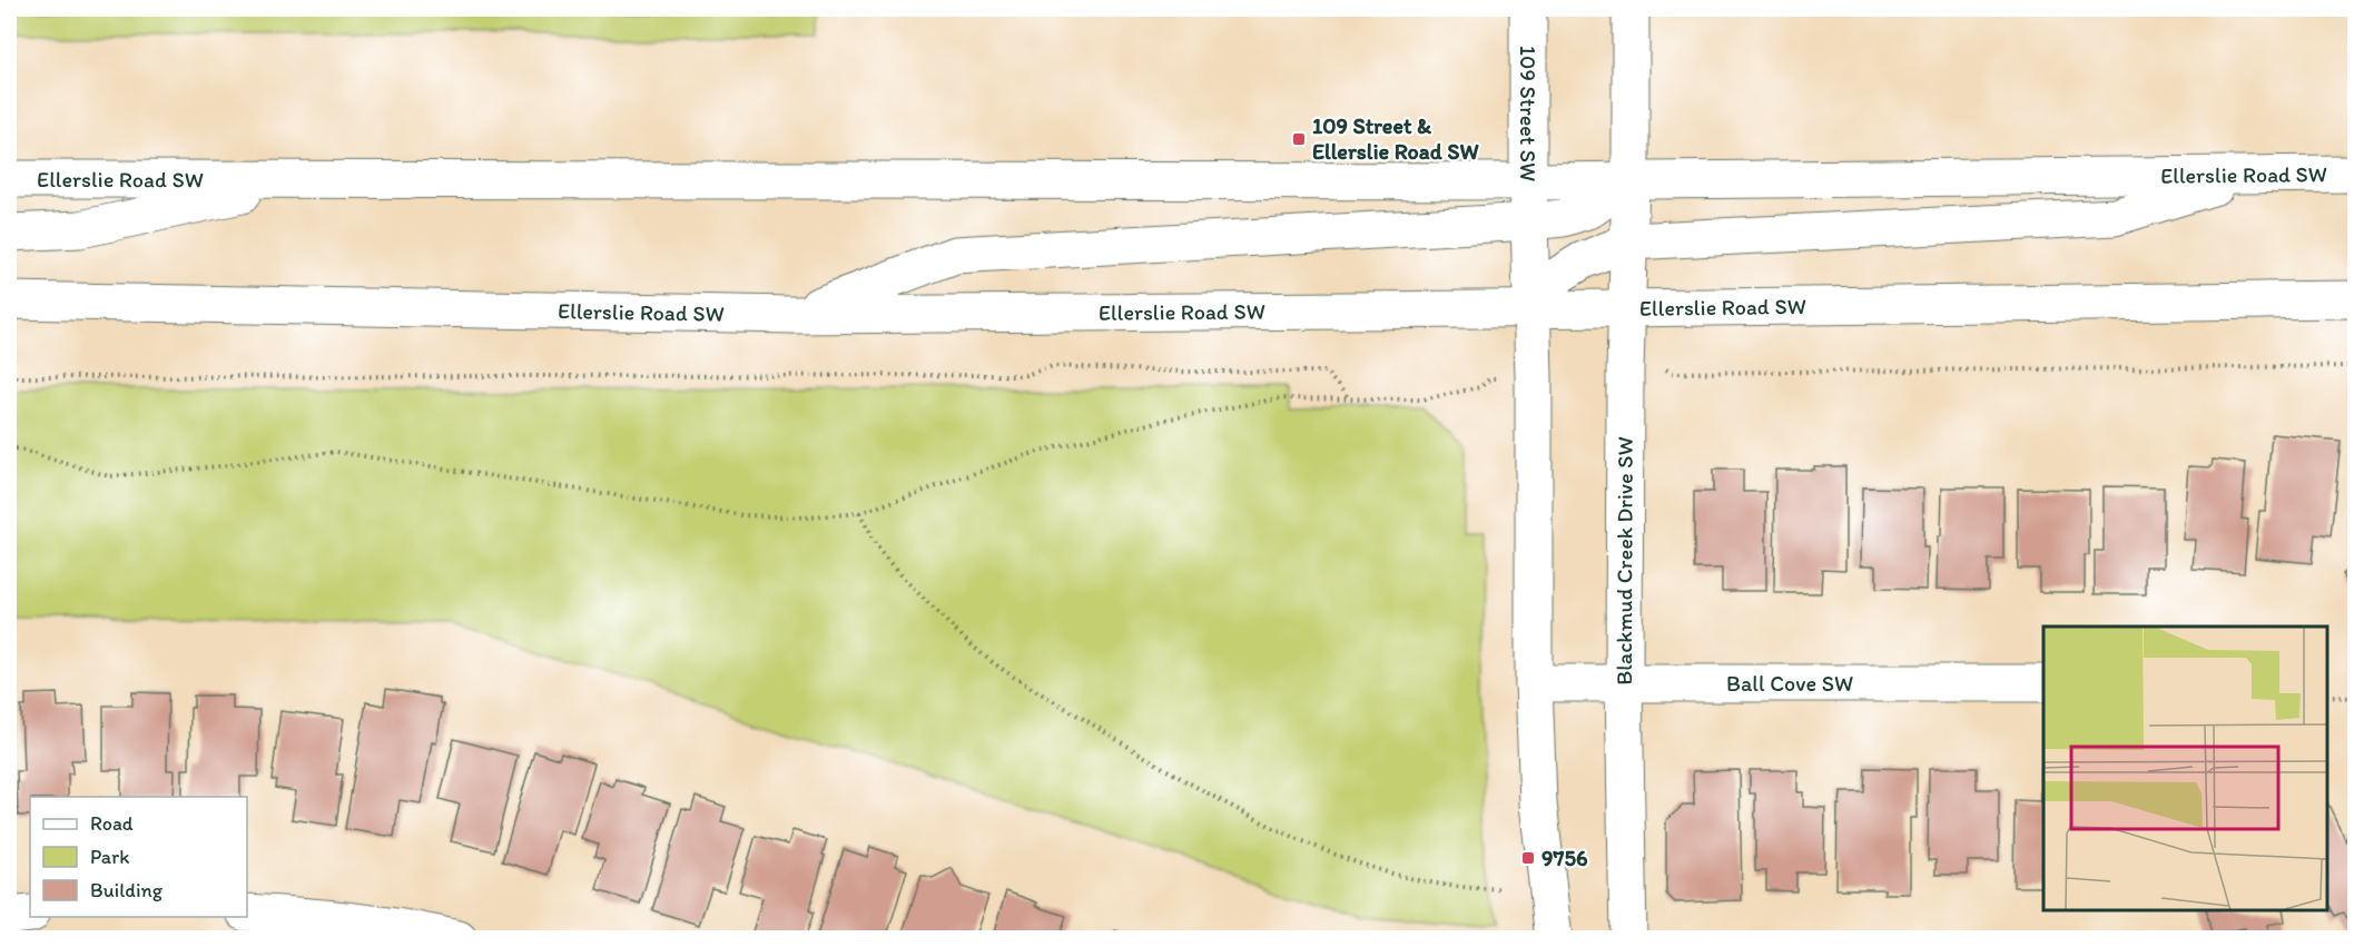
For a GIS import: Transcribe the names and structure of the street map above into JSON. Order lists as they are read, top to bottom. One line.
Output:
{"streets":{"main road":["109 Street SW","Ellerslie Road SW","Blackmud Creek Drive SW","Ball Cove SW"]},"crossings":[["109 Street SW","Ellerslie Road SW"],["Ellerslie Road SW","Blackmud Creek Drive SW"],["Blackmud Creek Drive SW","Ball Cove SW"]],"places":{"transit":["109 Street & Ellerslie Road SW","9756"]},"legend":["Road","Park","Building"]}
